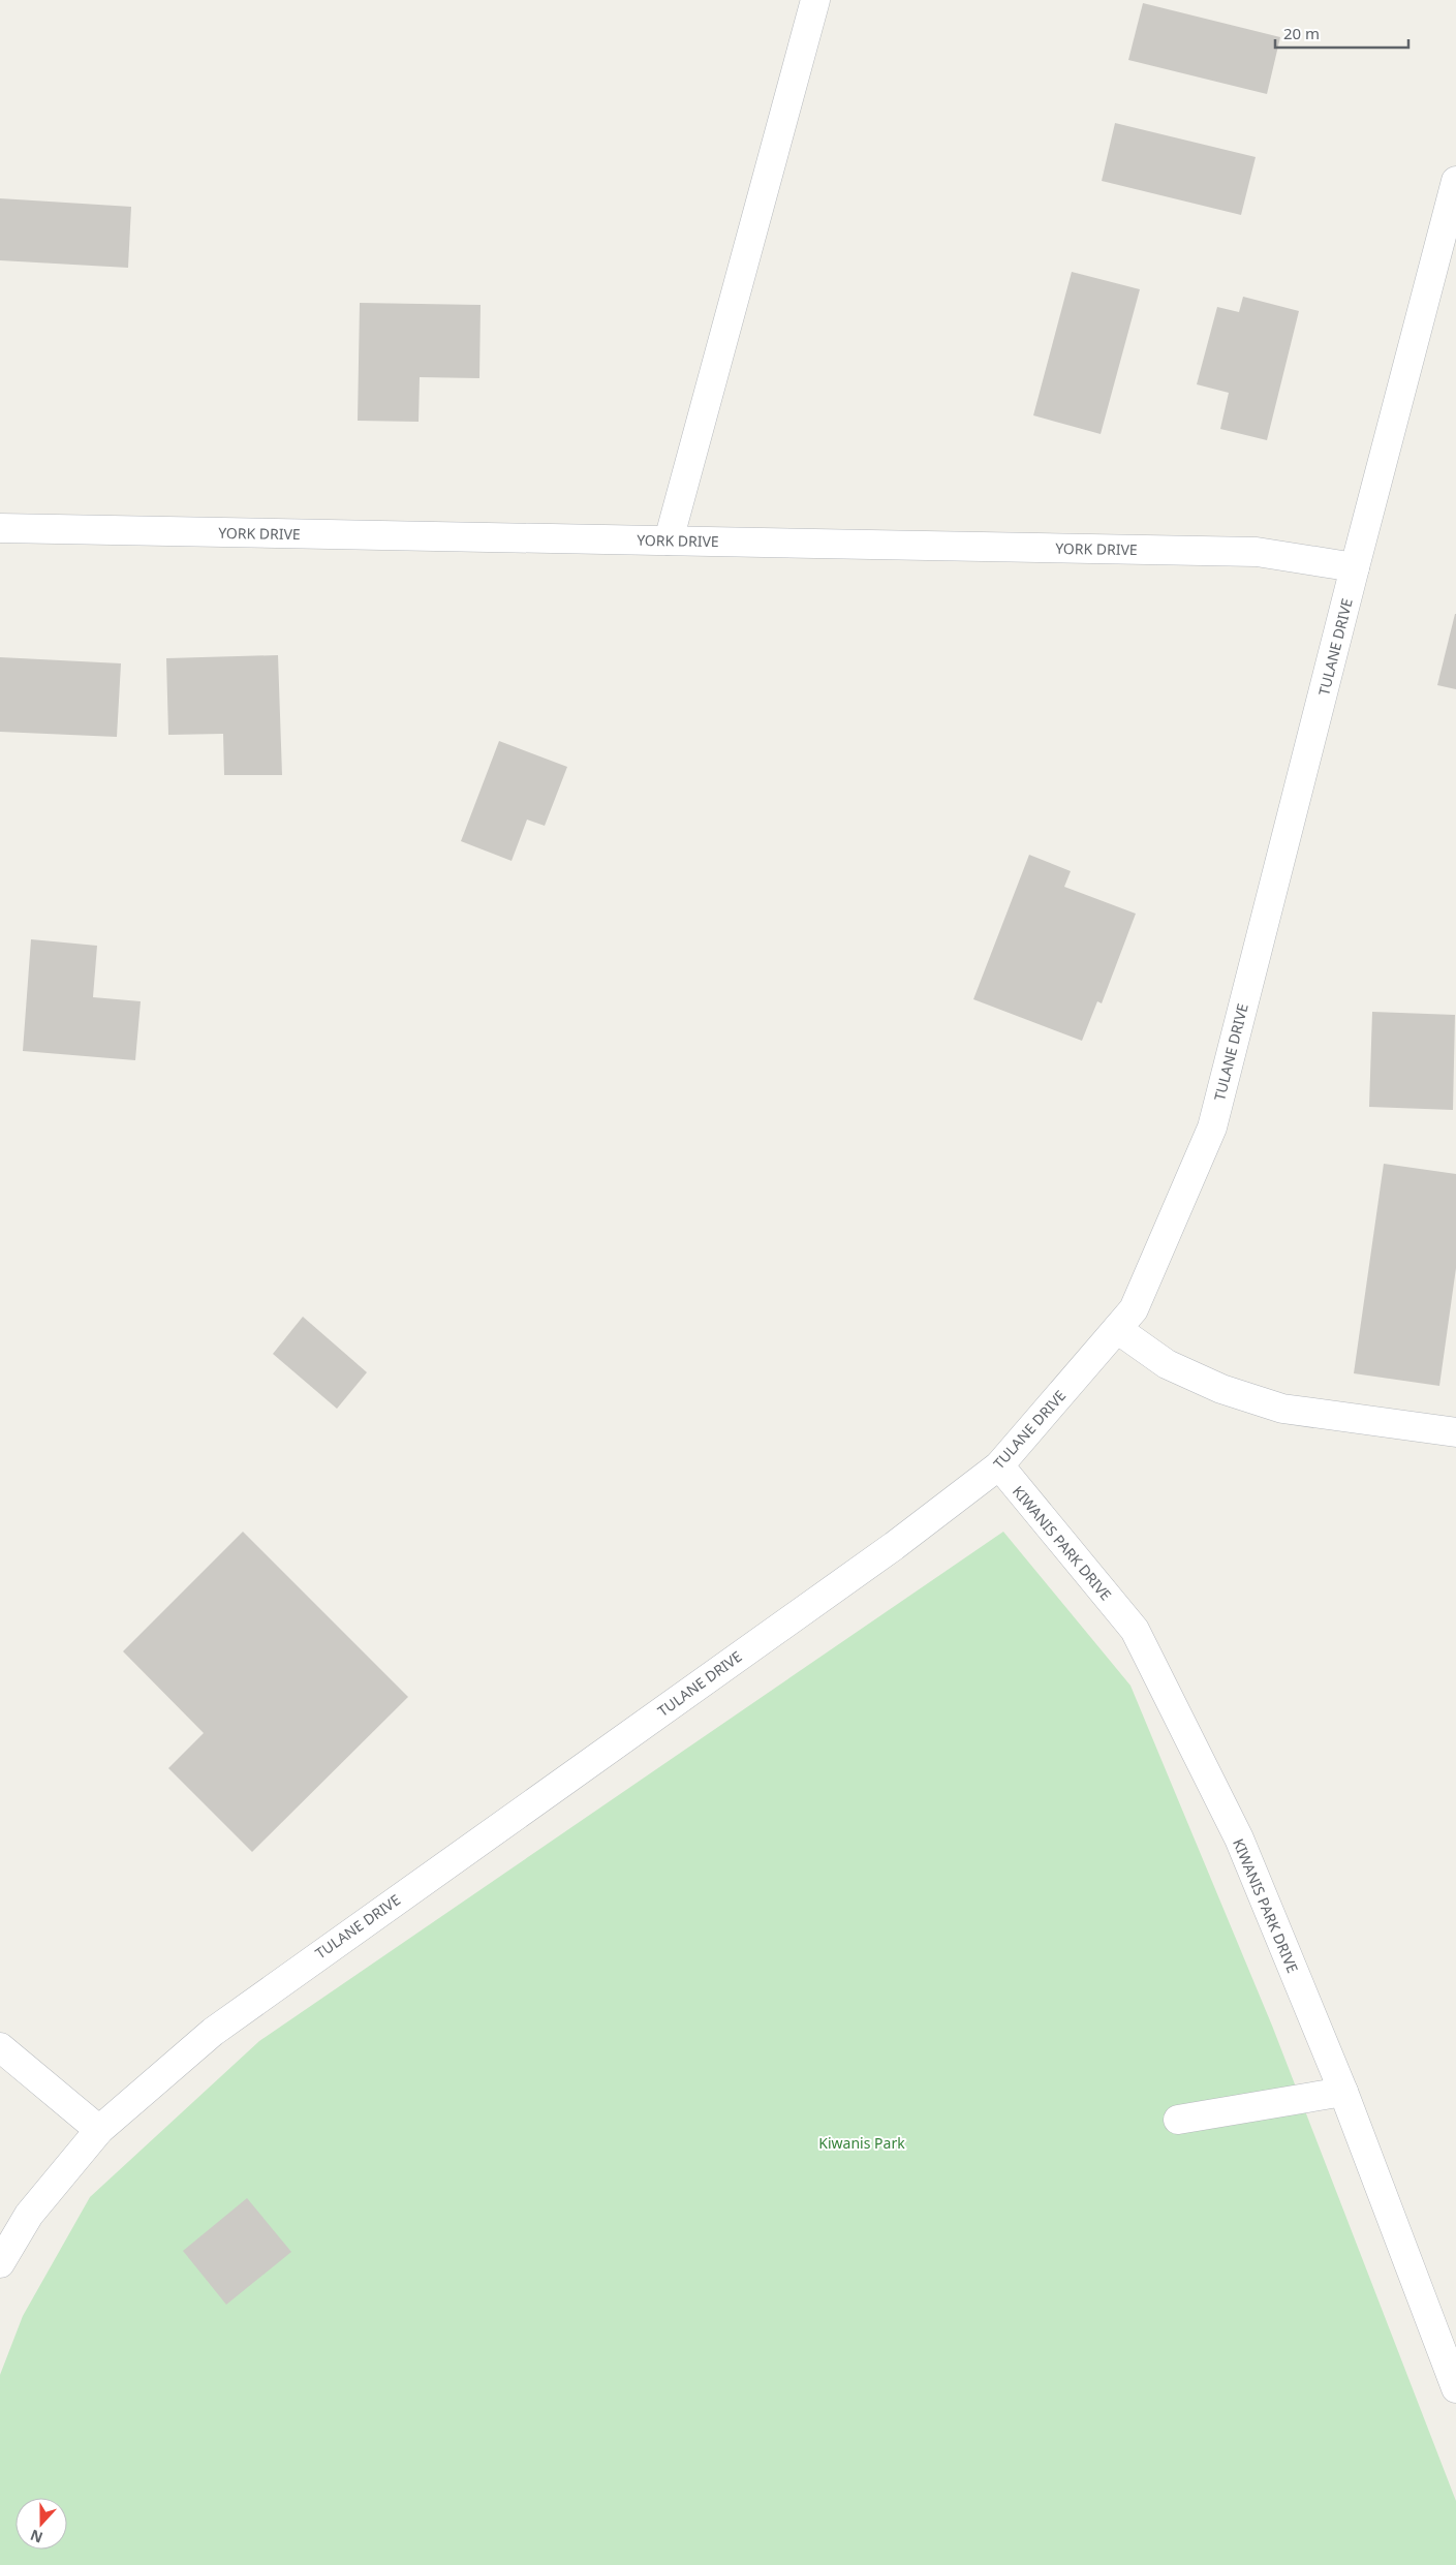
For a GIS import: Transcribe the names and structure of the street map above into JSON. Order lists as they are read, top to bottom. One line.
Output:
{"streets":{"street":["YORK DRIVE","TULANE DRIVE","KIWANIS PARK DRIVE"]},"crossings":[["YORK DRIVE","TULANE DRIVE"],["TULANE DRIVE","KIWANIS PARK DRIVE"]],"parks":["Kiwanis Park"],"scale_bar":"20 m","north":"bottom"}
